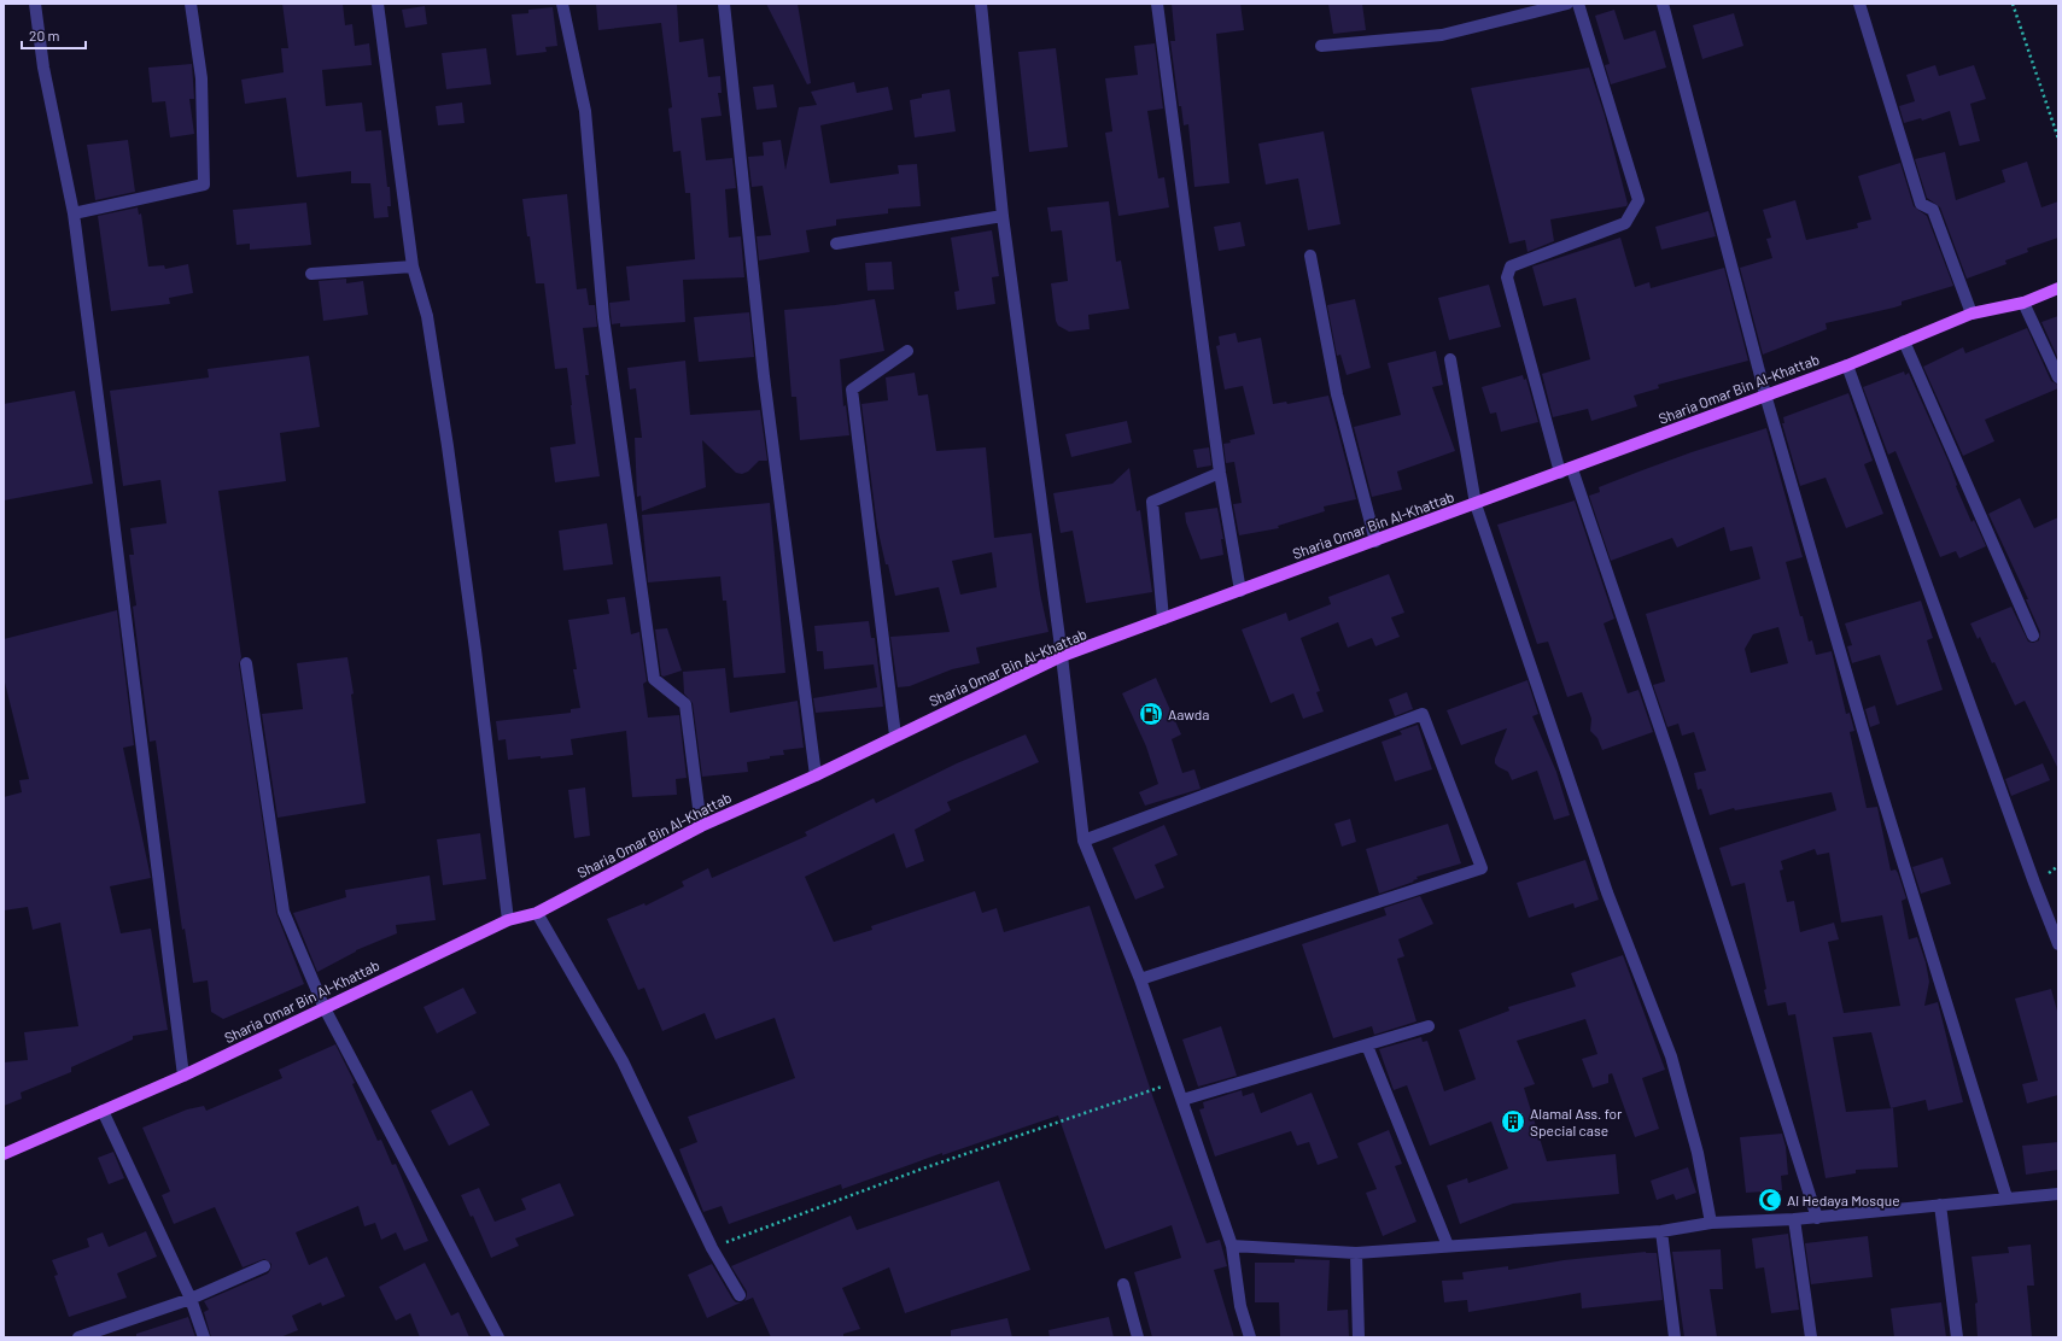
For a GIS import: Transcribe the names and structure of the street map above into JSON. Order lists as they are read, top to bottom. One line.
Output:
{"streets":{"main road":["Sharia Omar Bin Al-Khattab"]},"places":{"fuel station":["Aawda"],"building":["Alamal Ass. for Special case"],"mosque":["Al Hedaya Mosque"]},"scale_bar":"20 m"}
